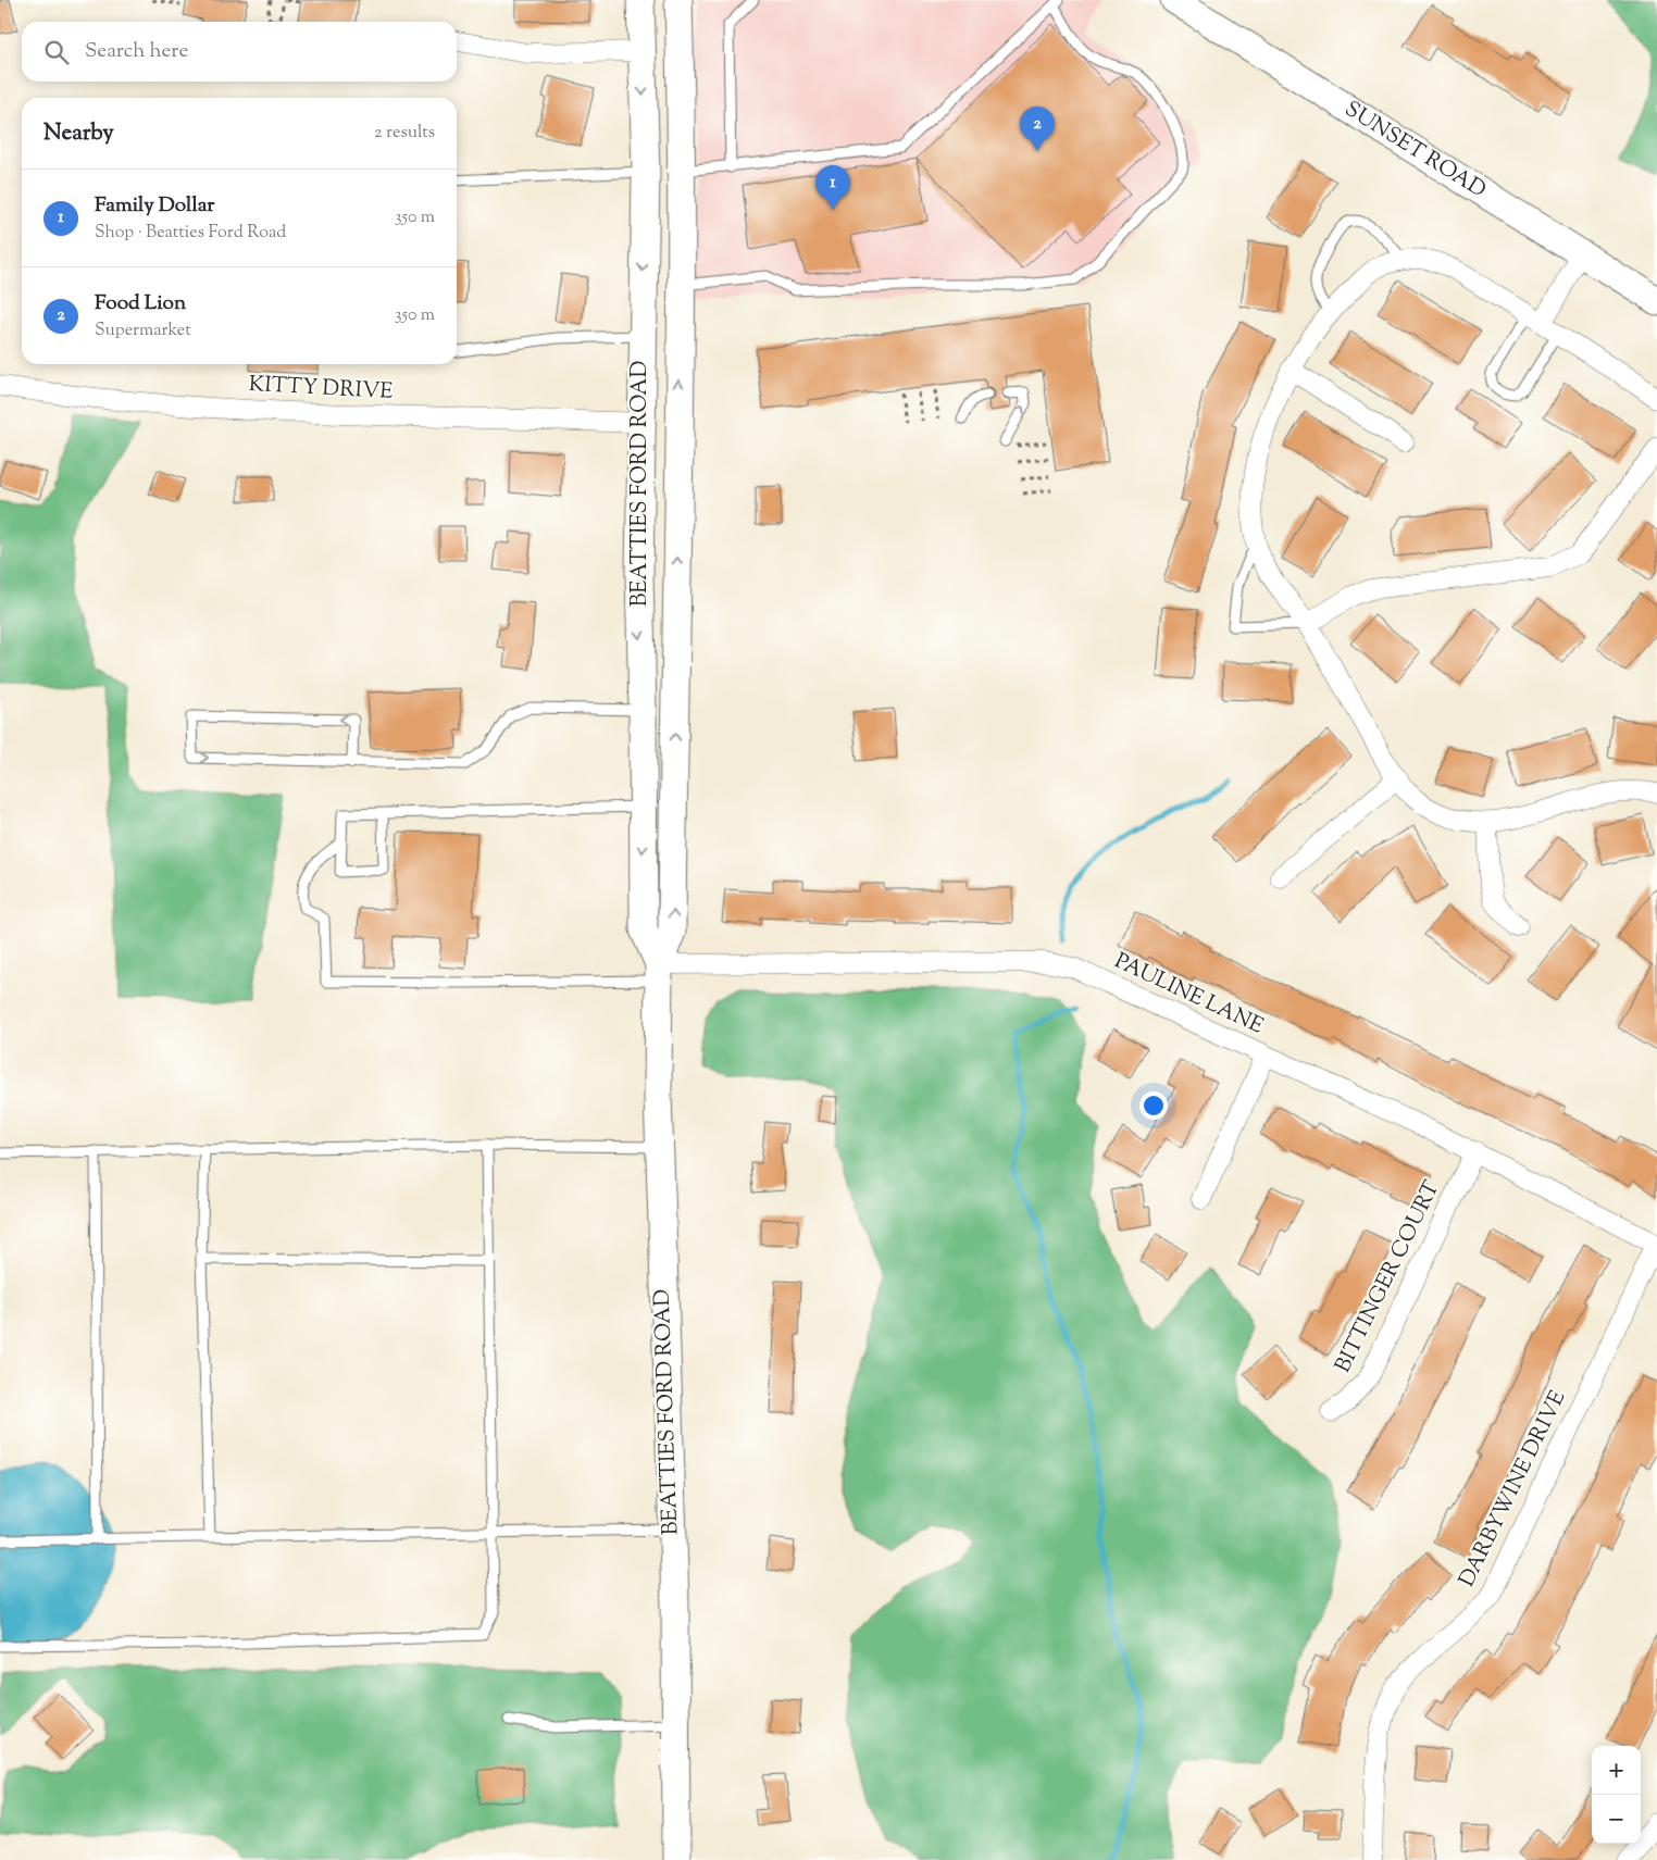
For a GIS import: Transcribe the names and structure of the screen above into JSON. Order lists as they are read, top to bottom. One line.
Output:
{"streets":{"main road":["SUNSET ROAD","BEATTIES FORD ROAD"],"street":["KITTY DRIVE","PAULINE LANE","BITTINGER COURT","DARBYWINE DRIVE"]},"crossings":[["KITTY DRIVE","BEATTIES FORD ROAD"],["BEATTIES FORD ROAD","PAULINE LANE"],["PAULINE LANE","BITTINGER COURT"],["PAULINE LANE","DARBYWINE DRIVE"]],"page":{"search":"Search here","heading":["Nearby","2 results"],"pins":["2","1"],"list":[{"mark":"1","name":"Family Dollar","note":"Shop · Beatties Ford Road","value":"350 m"},{"mark":"2","name":"Food Lion","note":"Supermarket","value":"350 m"}],"map_buttons":["+","−"]}}
